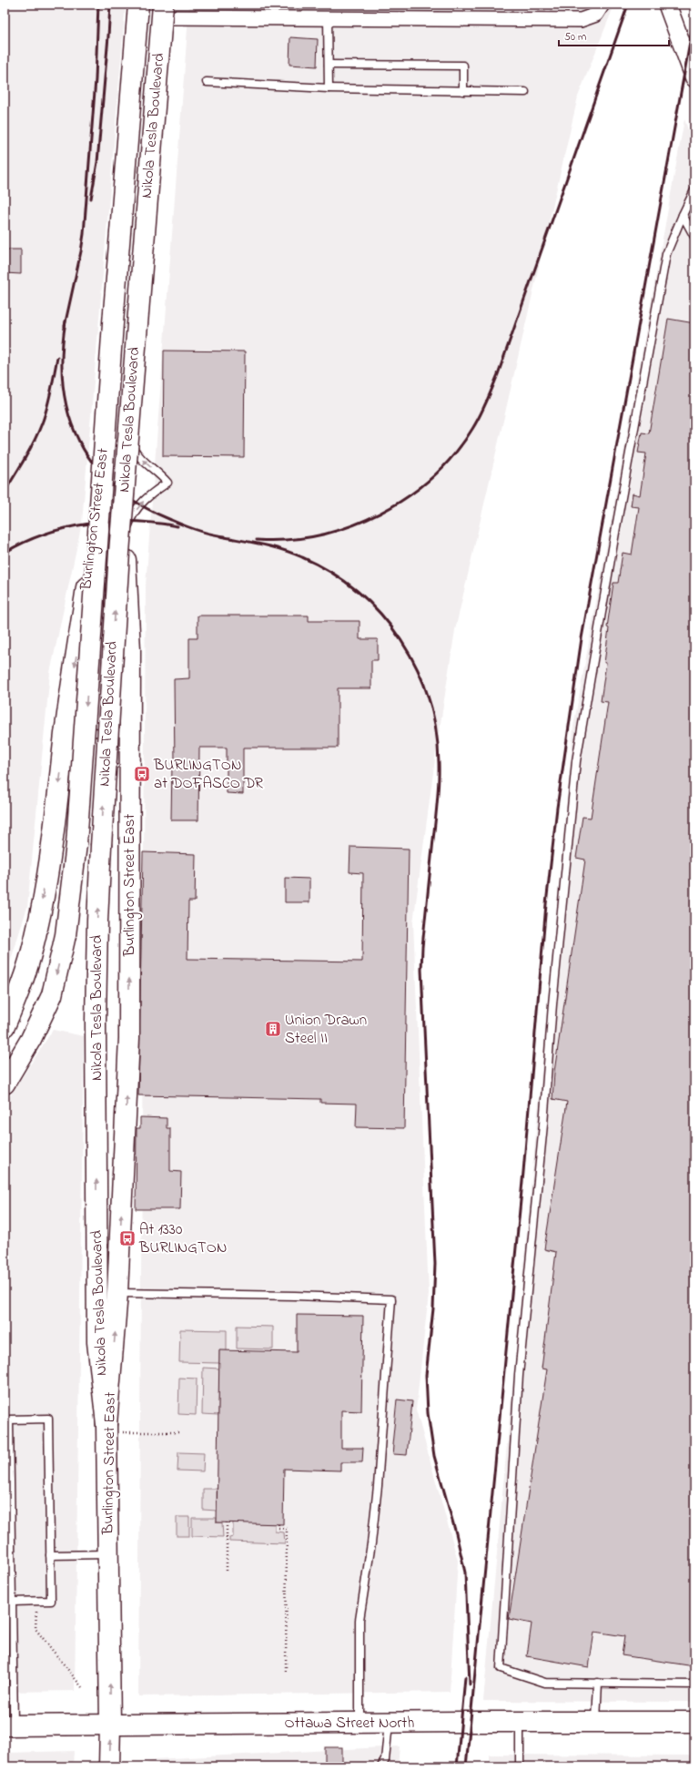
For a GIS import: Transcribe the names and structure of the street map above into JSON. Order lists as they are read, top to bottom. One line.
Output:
{"streets":{"main road":["Nikola Tesla Boulevard","Burlington Street East","Ottawa Street North"]},"crossings":[["Nikola Tesla Boulevard","Burlington Street East"],["Burlington Street East","Ottawa Street North"]],"places":{"bus stop":["BURLINGTON at DOFASCO DR","At 1330 BURLINGTON"],"building":["Union Drawn Steel II"]},"scale_bar":"50 m"}
